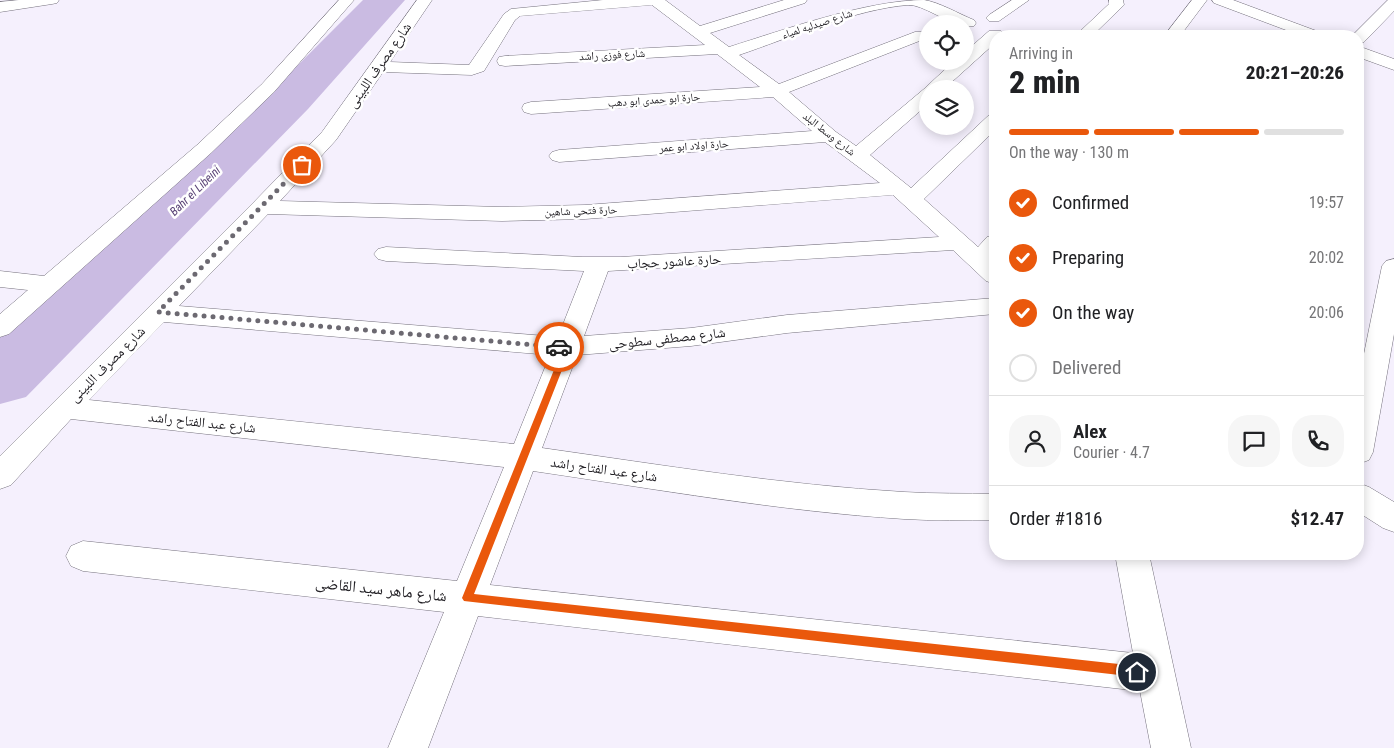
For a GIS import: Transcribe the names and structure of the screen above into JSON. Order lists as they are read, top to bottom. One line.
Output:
{"streets":{"street":["شارع صيدليه لمياء","شارع فوزى راشد","شارع مصرف اللبينى","حارة ابو حمدى ابو دهب","شارع وسط البلد","حارة اولاد ابو عمر","حارة فتحى شاهين","حارة عاشور حجاب","شارع مصطفى سطوحى","شارع عبد الفتاح راشد","شارع ماهر سيد القاضى"]},"crossings":[["شارع صيدليه لمياء","شارع فوزى راشد"],["شارع صيدليه لمياء","شارع وسط البلد"],["شارع فوزى راشد","شارع وسط البلد"],["شارع مصرف اللبينى","حارة فتحى شاهين"],["شارع مصرف اللبينى","شارع مصطفى سطوحى"],["شارع مصرف اللبينى","شارع عبد الفتاح راشد"],["حارة ابو حمدى ابو دهب","شارع وسط البلد"],["شارع وسط البلد","حارة اولاد ابو عمر"],["شارع وسط البلد","حارة فتحى شاهين"],["شارع وسط البلد","حارة عاشور حجاب"]],"water":["Bahr el Libeini"],"page":{"heading":["2 min","Arriving in","20:21–20:26"],"panel":["Alex","Courier · 4.7","Order #1816","$12.47"],"bar":"On the way · 130 m","list":[["Confirmed","19:57"],["Preparing","20:02"],["On the way","20:06"],"Delivered"]}}
